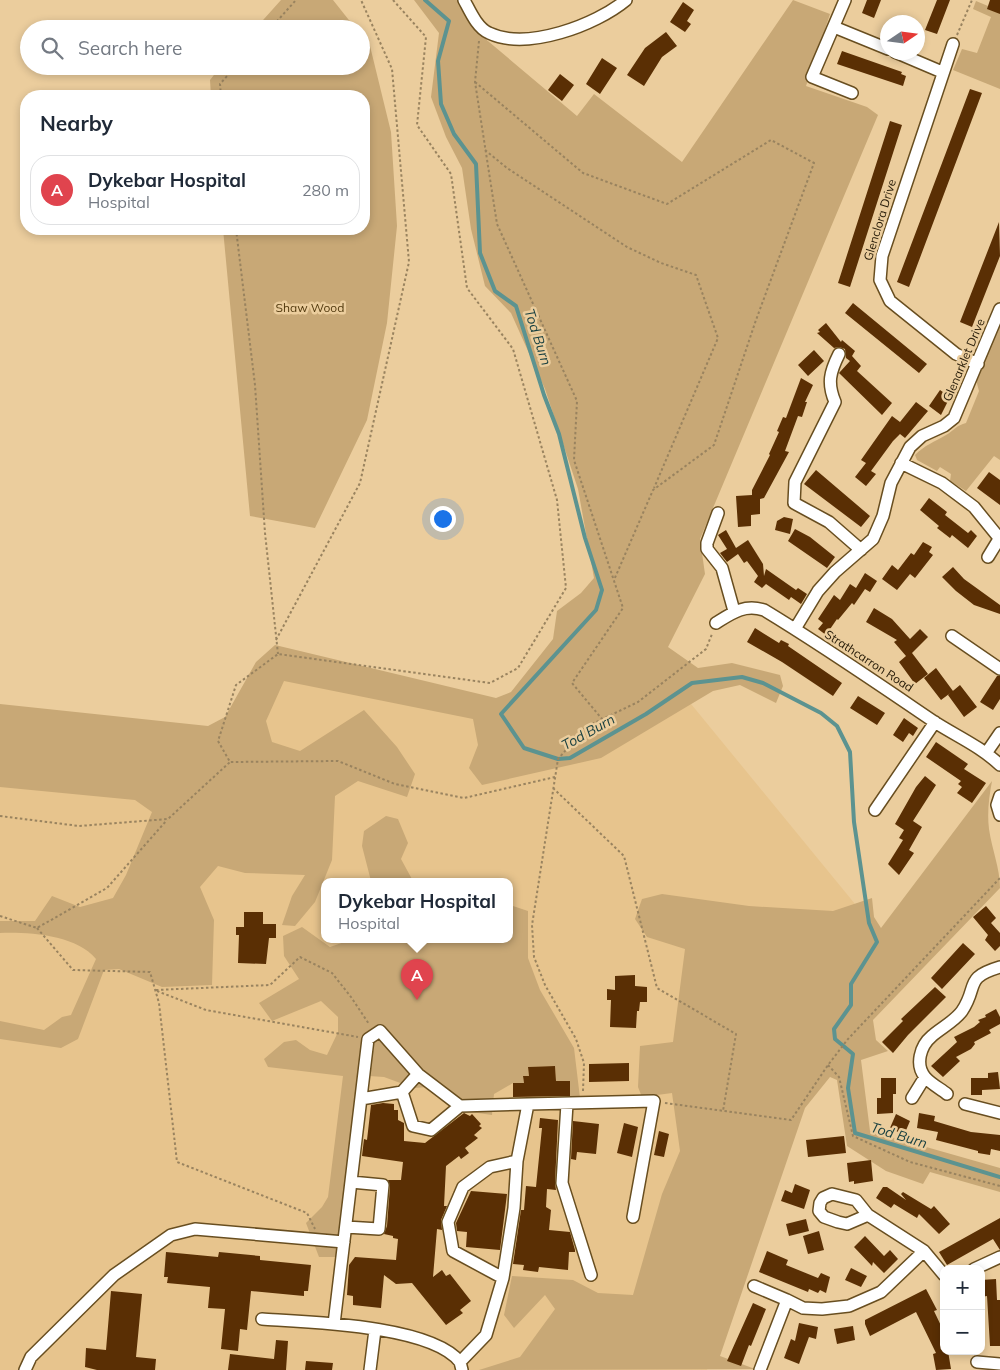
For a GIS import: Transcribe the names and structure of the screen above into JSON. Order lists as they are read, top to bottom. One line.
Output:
{"streets":{"street":["Glenclora Drive","Glenarklet Drive","Strathcarron Road"]},"crossings":[["Glenclora Drive","Glenarklet Drive"],["Glenarklet Drive","Strathcarron Road"]],"water":["Tod Burn"],"parks":["Shaw Wood"],"north":"right","page":{"search":"Search here","heading":"Nearby","list":[{"mark":"A","name":"Dykebar Hospital","note":"Hospital","value":"280 m"}],"popup":["Dykebar Hospital","Hospital"],"pins":"A","map_buttons":["+","−"]}}
